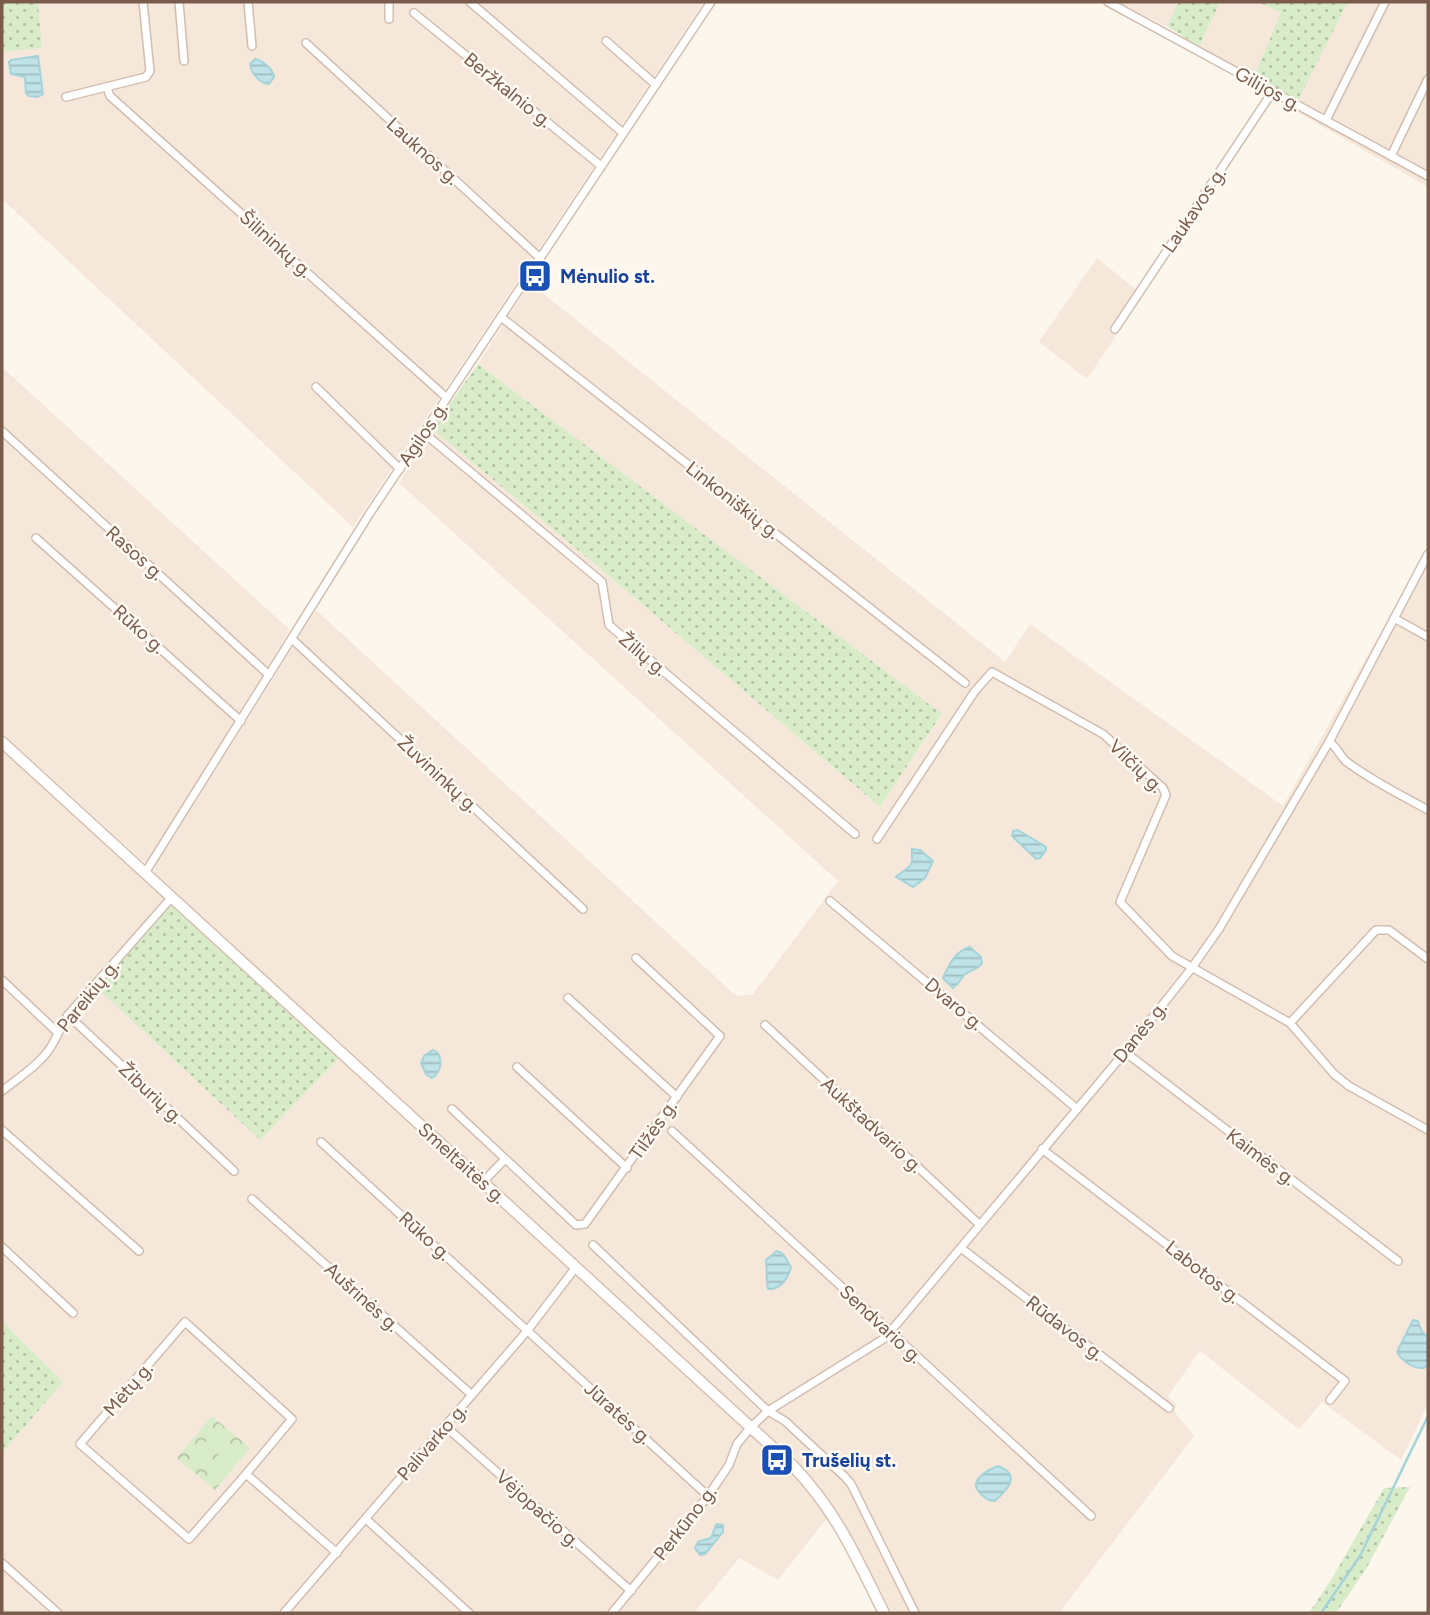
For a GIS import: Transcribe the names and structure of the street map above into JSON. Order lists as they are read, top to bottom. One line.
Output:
{"streets":{"main road":["Smeltaitės g."],"street":["Gilijos g.","Beržkalnio g.","Lauknos g.","Laukavos g.","Šilininkų g.","Agilos g.","Linkoniškių g.","Rasos g.","Rūko g.","Žilių g.","Vilčių g.","Žuvininkų g.","Pareikių g.","Dvaro g.","Danės g.","Žiburių g.","Aukštadvario g.","Tilžės g.","Kaimės g.","Labotos g.","Aušrinės g.","Sendvario g.","Rūdavos g.","Mėtų g.","Jūratės g.","Palivarko g.","Vėjopačio g.","Perkūno g."]},"crossings":[["Gilijos g.","Laukavos g."],["Beržkalnio g.","Agilos g."],["Lauknos g.","Agilos g."],["Šilininkų g.","Agilos g."],["Agilos g.","Linkoniškių g."],["Agilos g.","Rasos g."],["Agilos g.","Rūko g."],["Agilos g.","Žilių g."],["Agilos g.","Žuvininkų g."],["Agilos g.","Smeltaitės g."],["Rūko g.","Jūratės g."],["Rūko g.","Palivarko g."],["Vilčių g.","Danės g."],["Pareikių g.","Žiburių g."],["Pareikių g.","Smeltaitės g."],["Dvaro g.","Danės g."],["Danės g.","Aukštadvario g."],["Danės g.","Kaimės g."],["Danės g.","Smeltaitės g."],["Danės g.","Labotos g."],["Danės g.","Sendvario g."],["Danės g.","Rūdavos g."],["Danės g.","Perkūno g."],["Smeltaitės g.","Palivarko g."],["Smeltaitės g.","Perkūno g."],["Aušrinės g.","Palivarko g."],["Jūratės g.","Palivarko g."],["Jūratės g.","Perkūno g."],["Palivarko g.","Vėjopačio g."],["Vėjopačio g.","Perkūno g."]],"places":{"bus stop":["Mėnulio st.","Trušelių st."]}}
